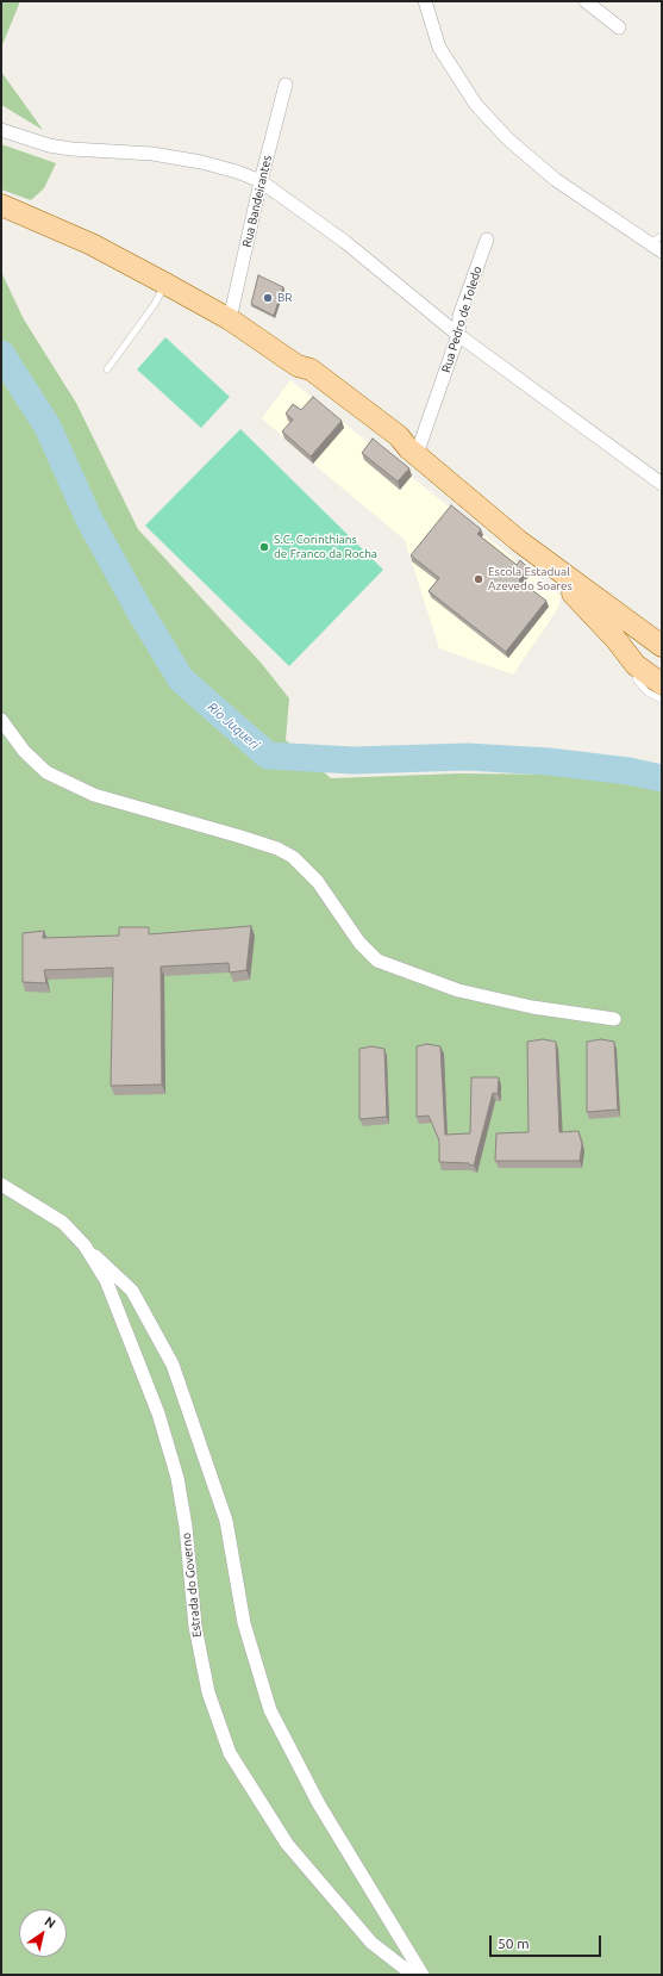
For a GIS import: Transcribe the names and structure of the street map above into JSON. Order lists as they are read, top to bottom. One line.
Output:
{"streets":{"street":["Rua Bandeirantes","Rua Pedro de Toledo","Estrada do Governo"]},"water":["Rio Juqueri"],"places":["BR","S.C. Corinthians de Franco da Rocha","Escola Estadual Azevedo Soares"],"scale_bar":"50 m","north":"top right"}
